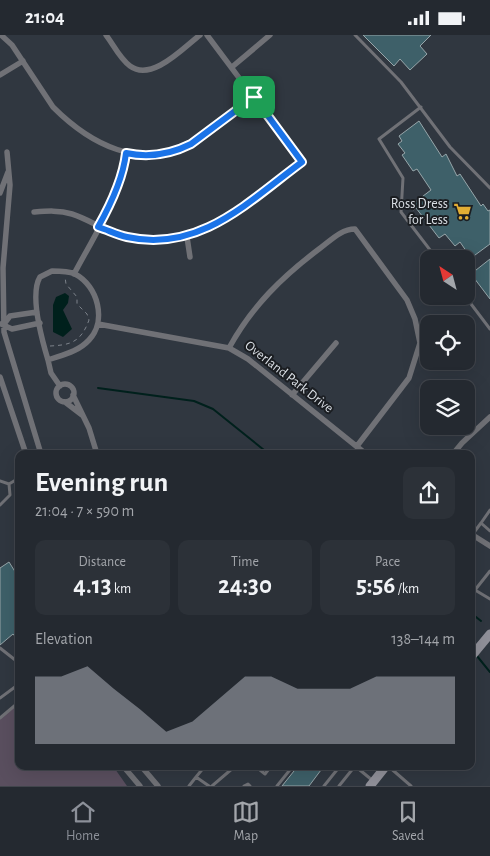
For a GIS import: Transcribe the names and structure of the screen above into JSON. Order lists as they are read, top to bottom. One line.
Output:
{"streets":{"street":["Overland Park Drive"]},"places":{"supermarket":["Ross Dress for Less"]},"north":"top left","page":{"status":"21:04","heading":["Evening run","21:04 · 7 × 590 m"],"stats":[["Distance","4.13 km"],["Time","24:30"],["Pace","5:56 /km"]],"chart":["Elevation","138–144 m"],"tabs":["Home","Map","Saved"]}}
